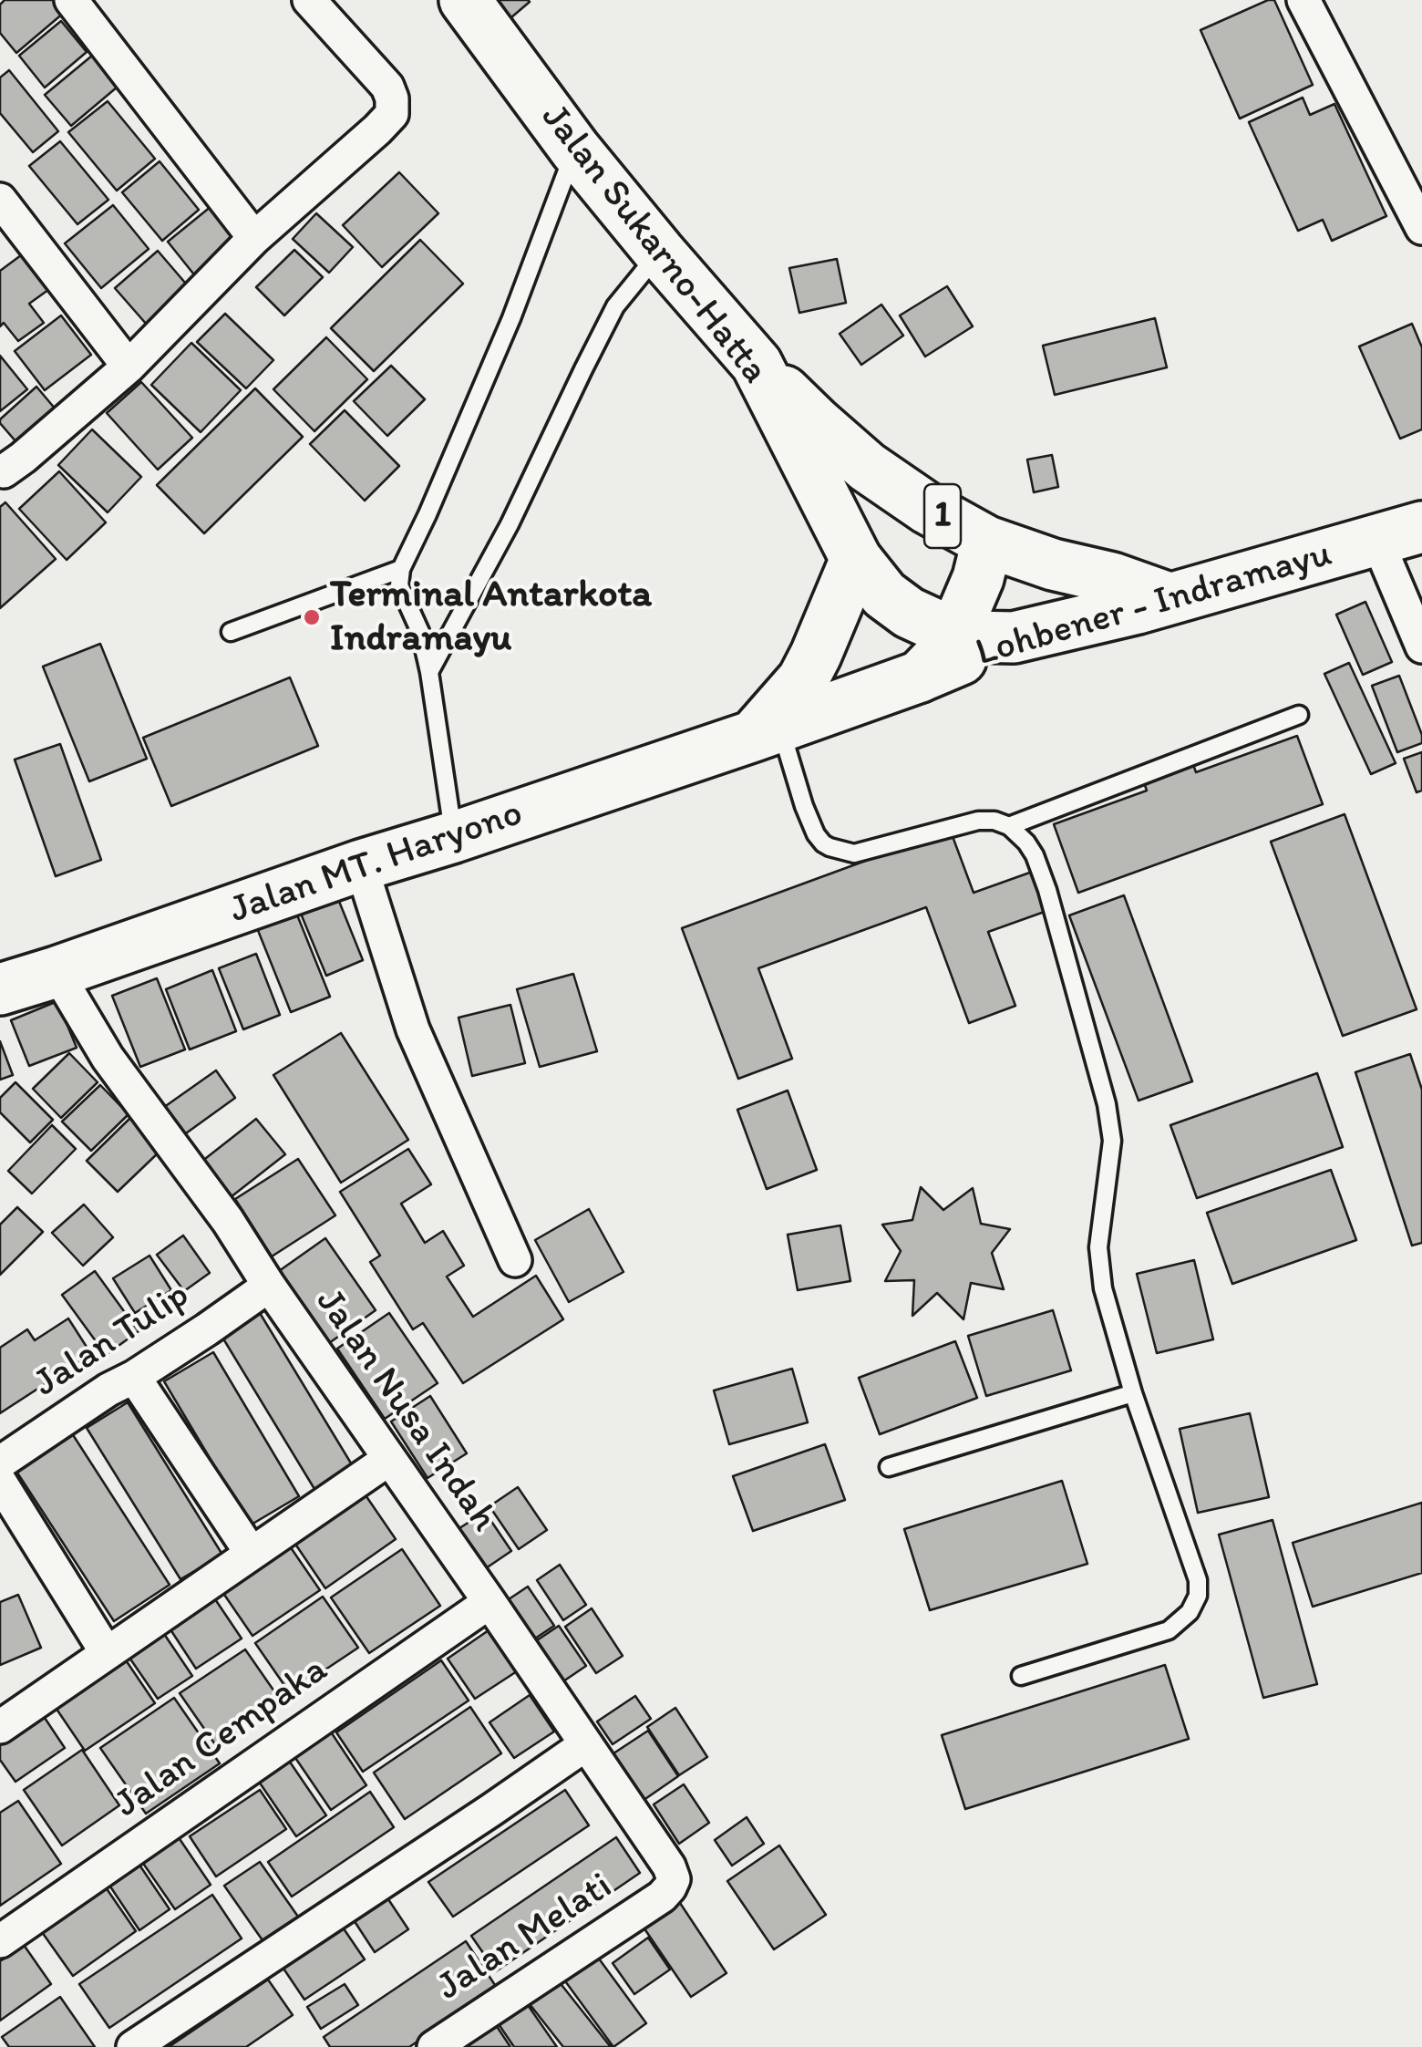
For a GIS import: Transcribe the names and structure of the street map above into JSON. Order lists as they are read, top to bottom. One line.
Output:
{"streets":{"main road":["Jalan Sukarno-Hatta","1","Lohbener - Indramayu","Jalan MT. Haryono"],"street":["Jalan Tulip","Jalan Nusa Indah","Jalan Cempaka","Jalan Melati"]},"crossings":[["Jalan Sukarno-Hatta","1"],["1","Lohbener - Indramayu"],["Lohbener - Indramayu","Jalan MT. Haryono"],["Jalan MT. Haryono","Jalan Nusa Indah"],["Jalan Tulip","Jalan Nusa Indah"],["Jalan Nusa Indah","Jalan Cempaka"],["Jalan Nusa Indah","Jalan Melati"]],"places":["Terminal Antarkota Indramayu"]}
